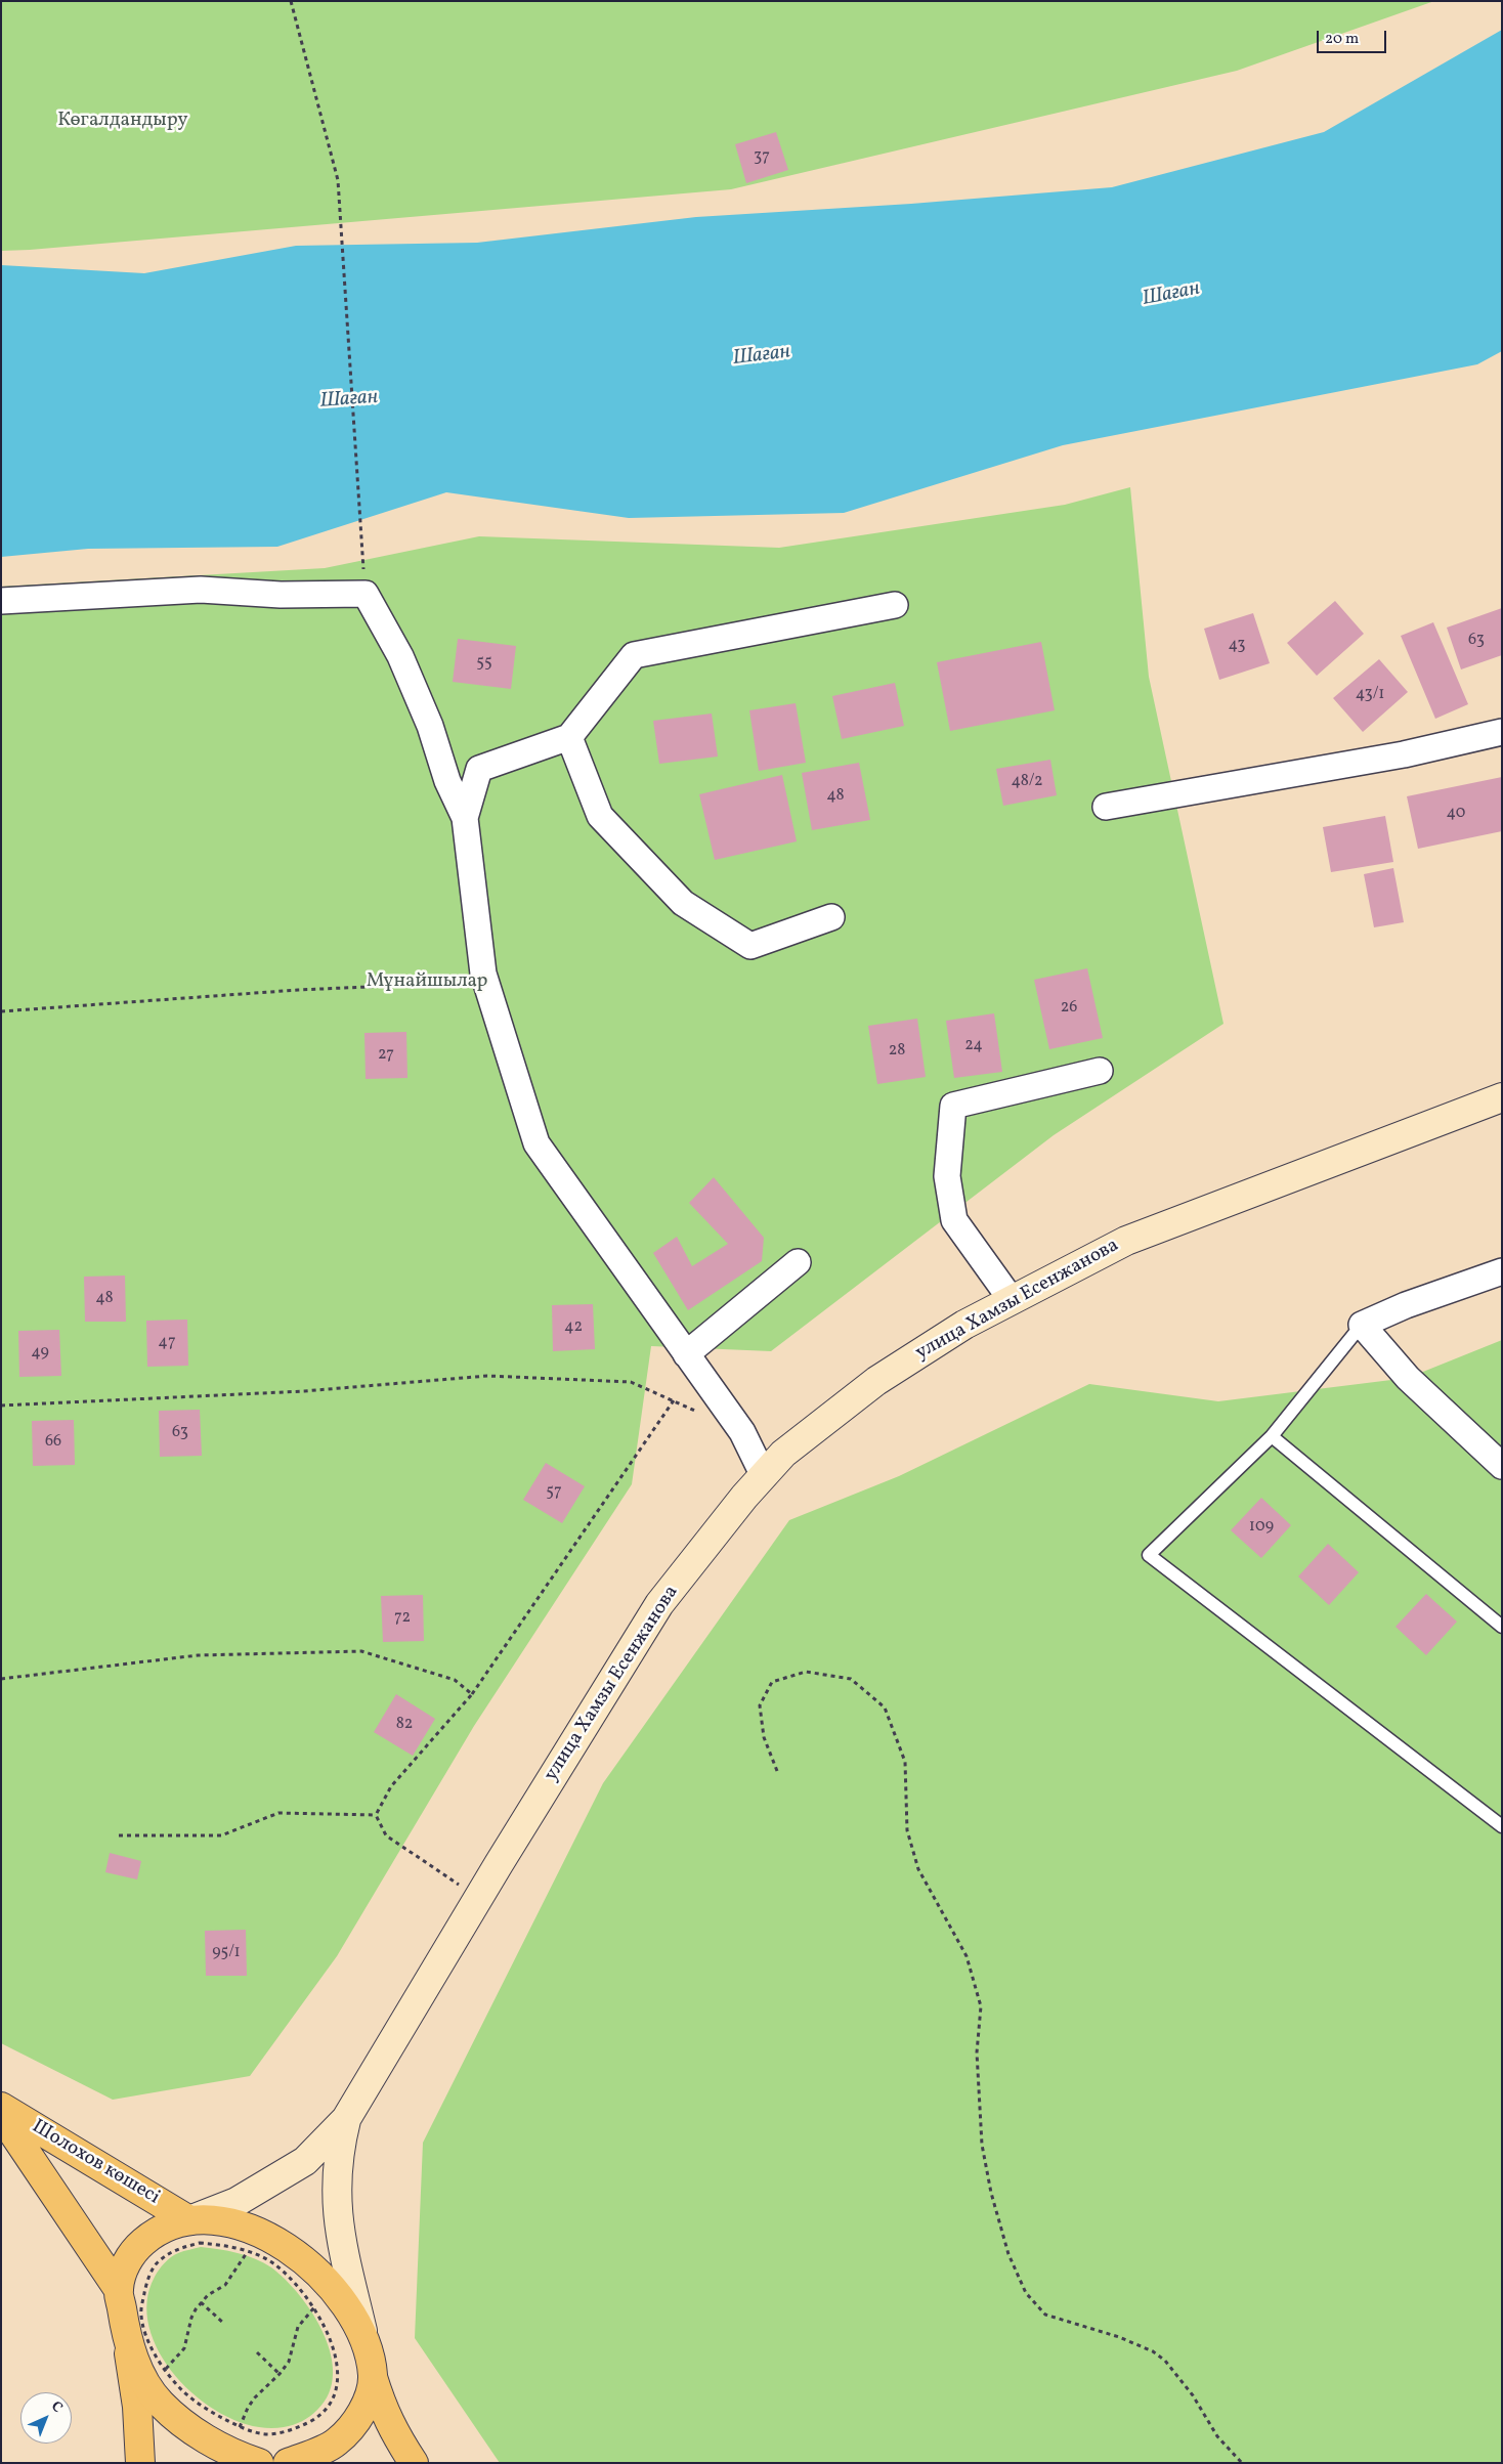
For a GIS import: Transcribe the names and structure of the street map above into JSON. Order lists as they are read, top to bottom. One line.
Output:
{"streets":{"main road":["Шолохов көшесі"],"street":["улица Хамзы Есенжанова"]},"water":["Шаған"],"parks":["Көгалдандыру","Мұнайшылар"],"house_numbers":["37","63","43","55","43/1","48/2","48","40","26","24","28","27","48","42","47","49","63","66","57","109","72","82","95/1"],"scale_bar":"20 m","north":"top right"}
